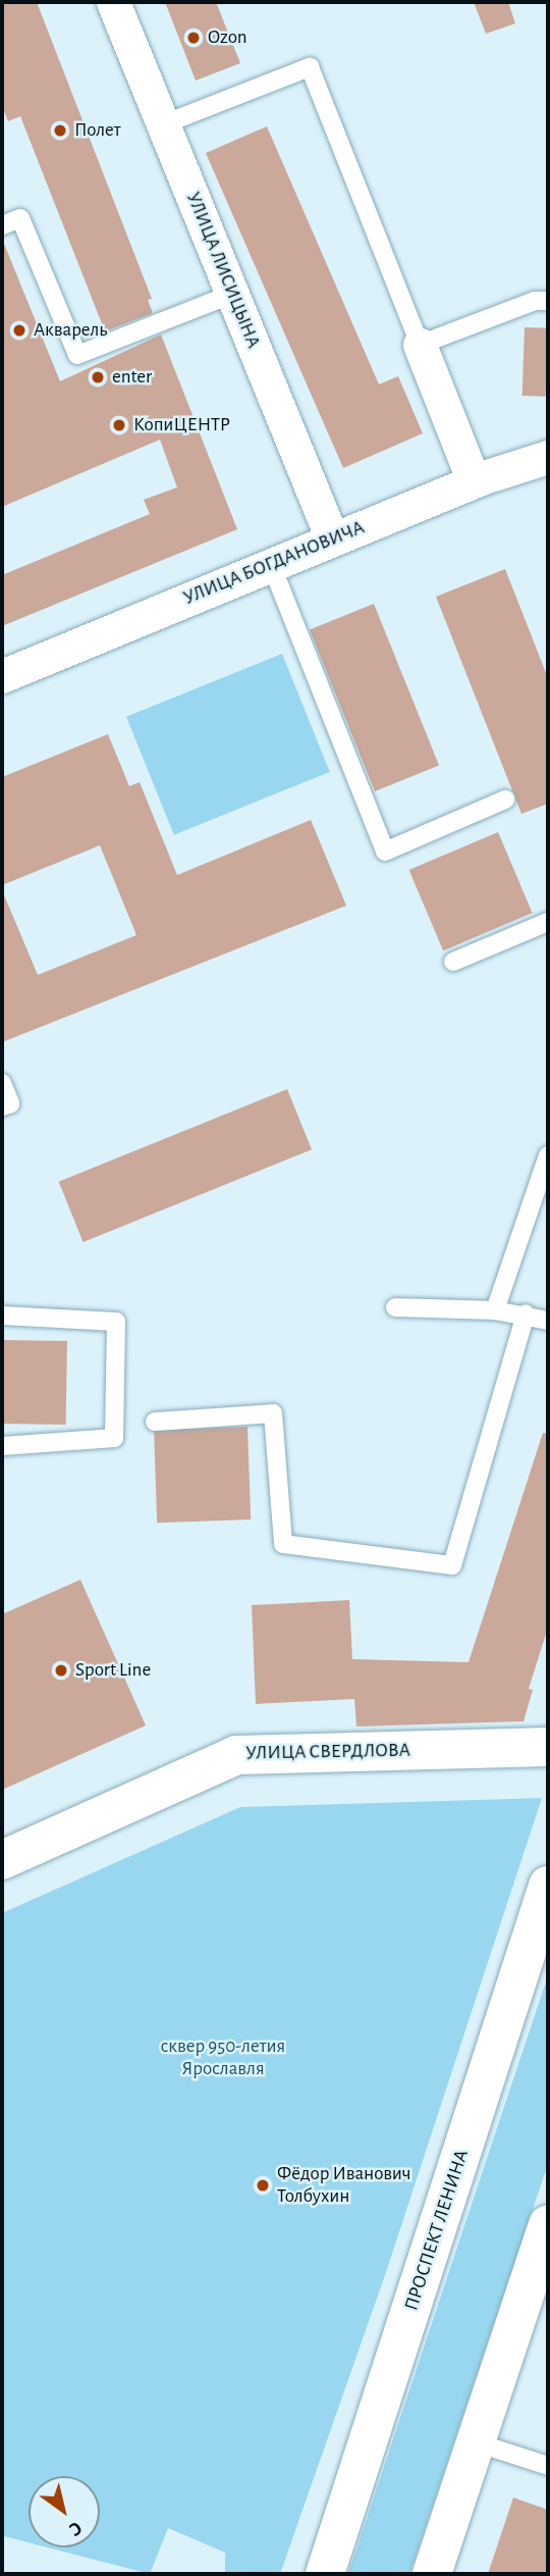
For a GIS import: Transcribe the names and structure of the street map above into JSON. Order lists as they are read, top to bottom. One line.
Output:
{"streets":{"main road":["УЛИЦА СВЕРДЛОВА","ПРОСПЕКТ ЛЕНИНА"],"street":["УЛИЦА ЛИСИЦЫНА","УЛИЦА БОГДАНОВИЧА"]},"crossings":[["УЛИЦА ЛИСИЦЫНА","УЛИЦА БОГДАНОВИЧА"]],"parks":["сквер 950-летия Ярославля"],"places":["Ozon","Полет","Акварель","enter","КопиЦЕНТР","Sport Line","Фёдор Иванович Толбухин"],"north":"bottom right"}
